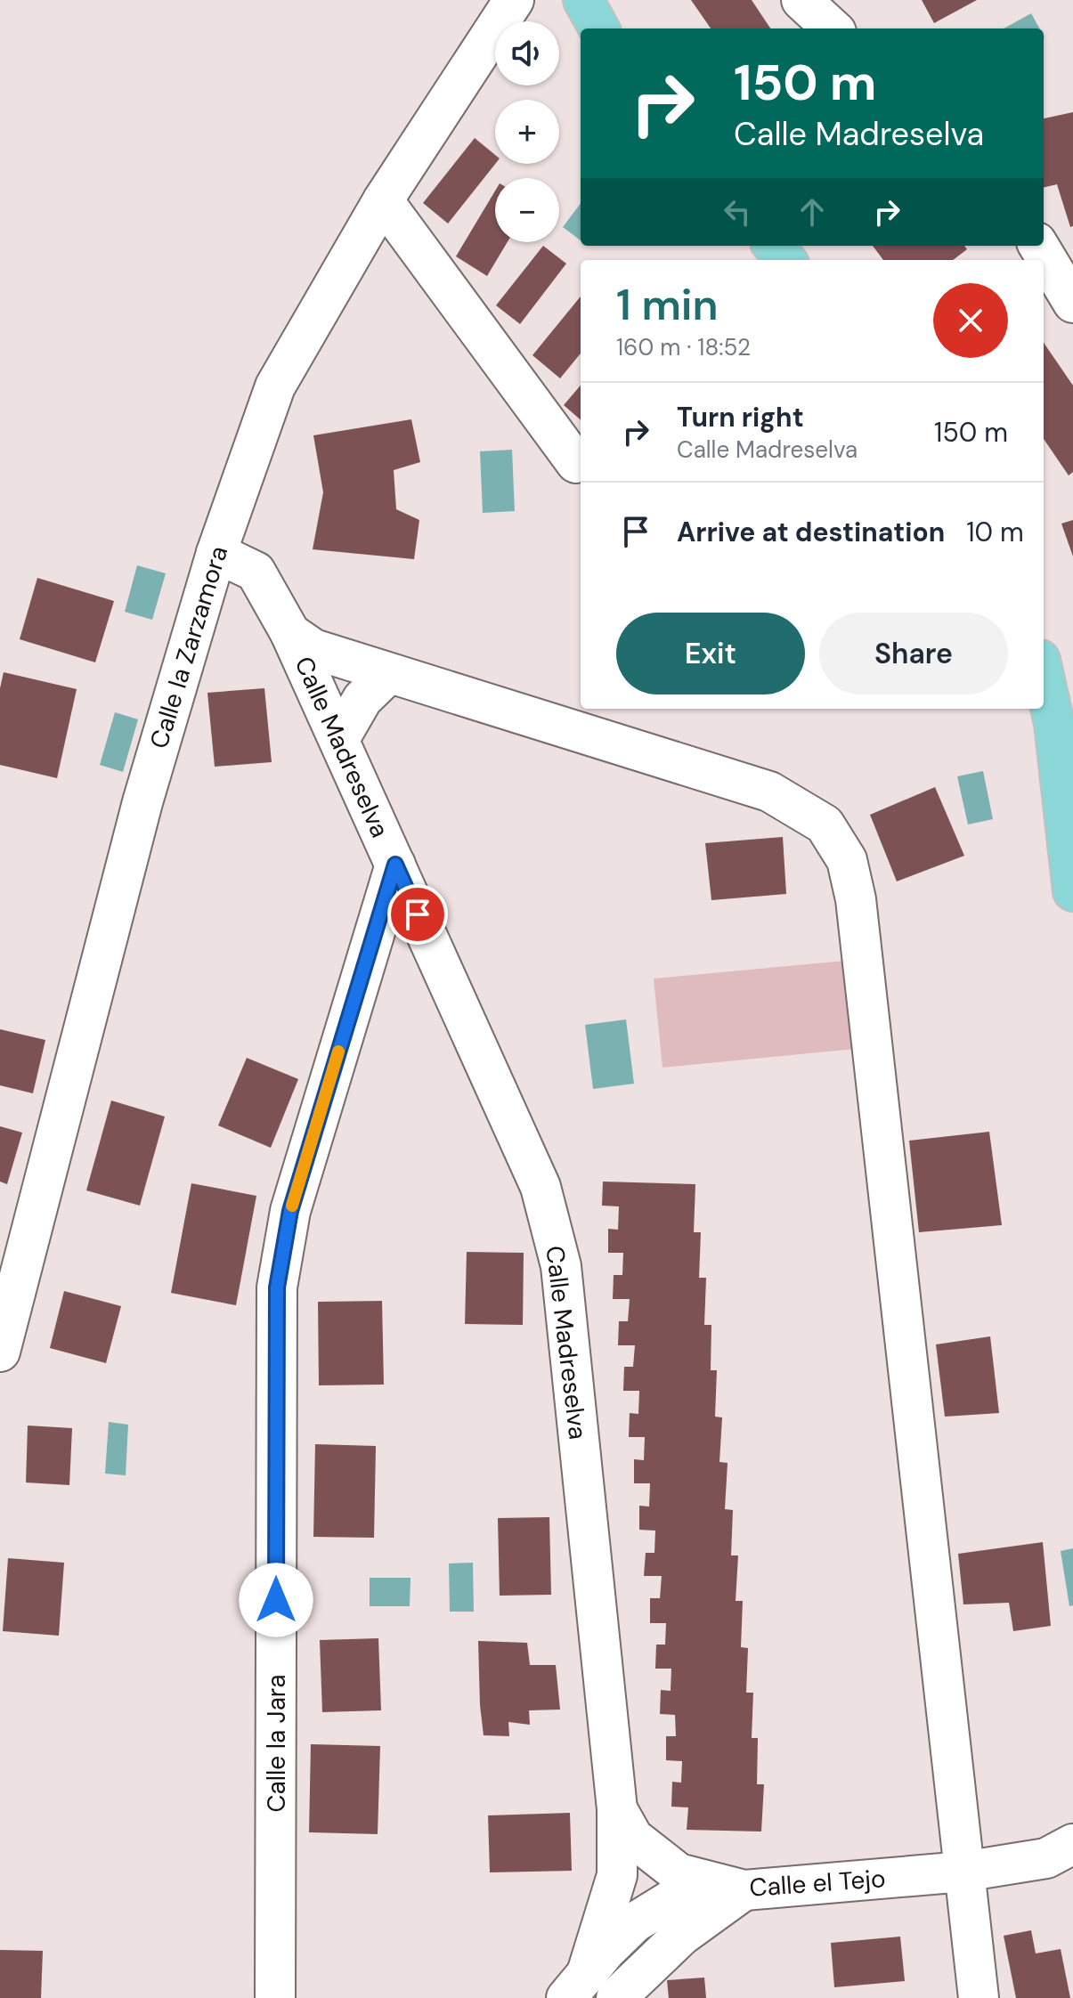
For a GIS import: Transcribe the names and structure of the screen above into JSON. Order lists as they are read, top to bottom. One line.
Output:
{"streets":{"street":["Calle la Zarzamora","Calle Madreselva","Calle la Jara","Calle el Tejo"]},"crossings":[["Calle la Zarzamora","Calle Madreselva"],["Calle Madreselva","Calle la Jara"],["Calle Madreselva","Calle el Tejo"]],"page":{"map_buttons":["+","−"],"turn":["150 m","Calle Madreselva"],"heading":["1 min","160 m · 18:52"],"list":[{"name":"Turn right","note":"Calle Madreselva","value":"150 m"},{"name":"Arrive at destination","value":"10 m"}],"buttons":["Exit","Share"]}}
